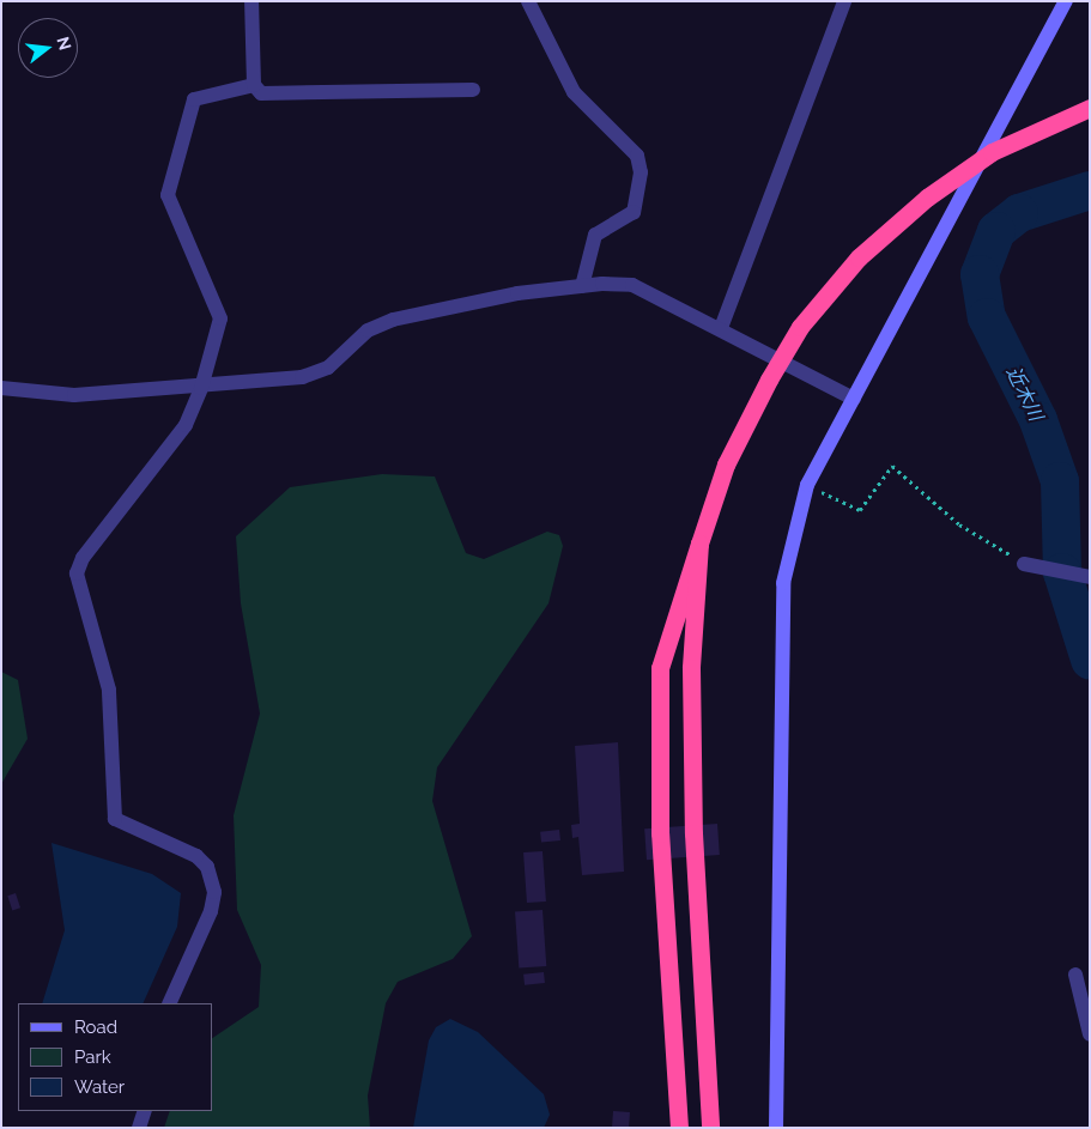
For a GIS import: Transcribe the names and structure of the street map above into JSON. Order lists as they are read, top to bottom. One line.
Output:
{"water":["近木川"],"legend":["Road","Park","Water"],"north":"right"}
